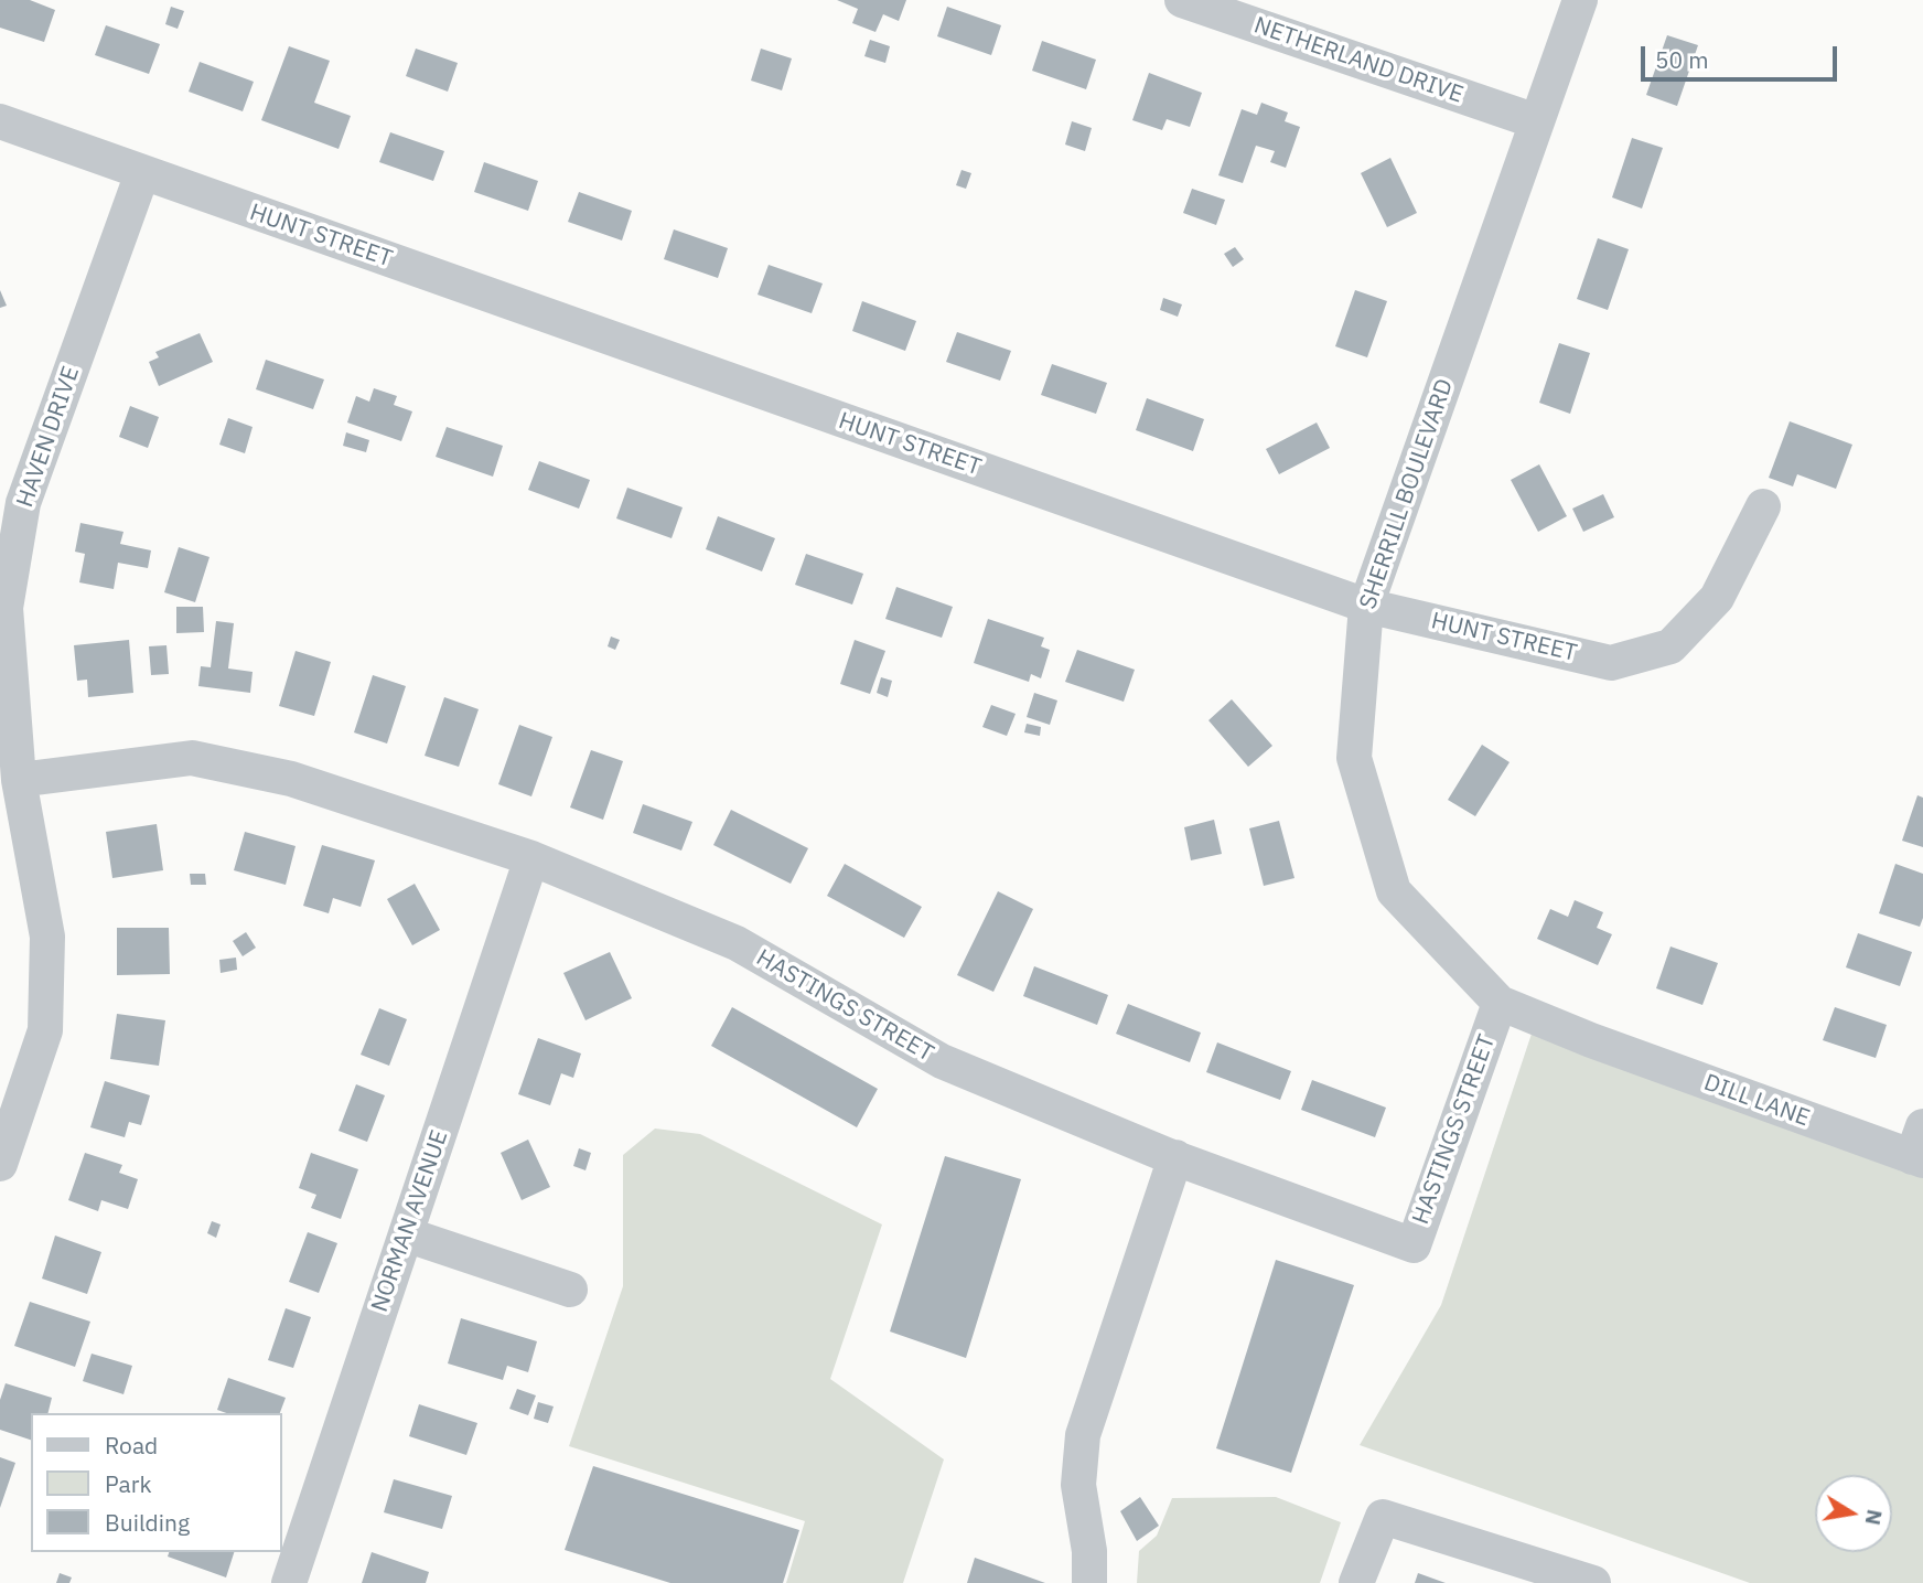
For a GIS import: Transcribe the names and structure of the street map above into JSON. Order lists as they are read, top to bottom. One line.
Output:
{"streets":{"street":["NETHERLAND DRIVE","HUNT STREET","HAVEN DRIVE","SHERRILL BOULEVARD","HASTINGS STREET","DILL LANE","NORMAN AVENUE"]},"crossings":[["NETHERLAND DRIVE","SHERRILL BOULEVARD"],["HUNT STREET","HAVEN DRIVE"],["HUNT STREET","SHERRILL BOULEVARD"],["HAVEN DRIVE","HASTINGS STREET"],["SHERRILL BOULEVARD","HASTINGS STREET"],["SHERRILL BOULEVARD","DILL LANE"],["HASTINGS STREET","NORMAN AVENUE"]],"legend":["Road","Park","Building"],"scale_bar":"50 m","north":"right"}
